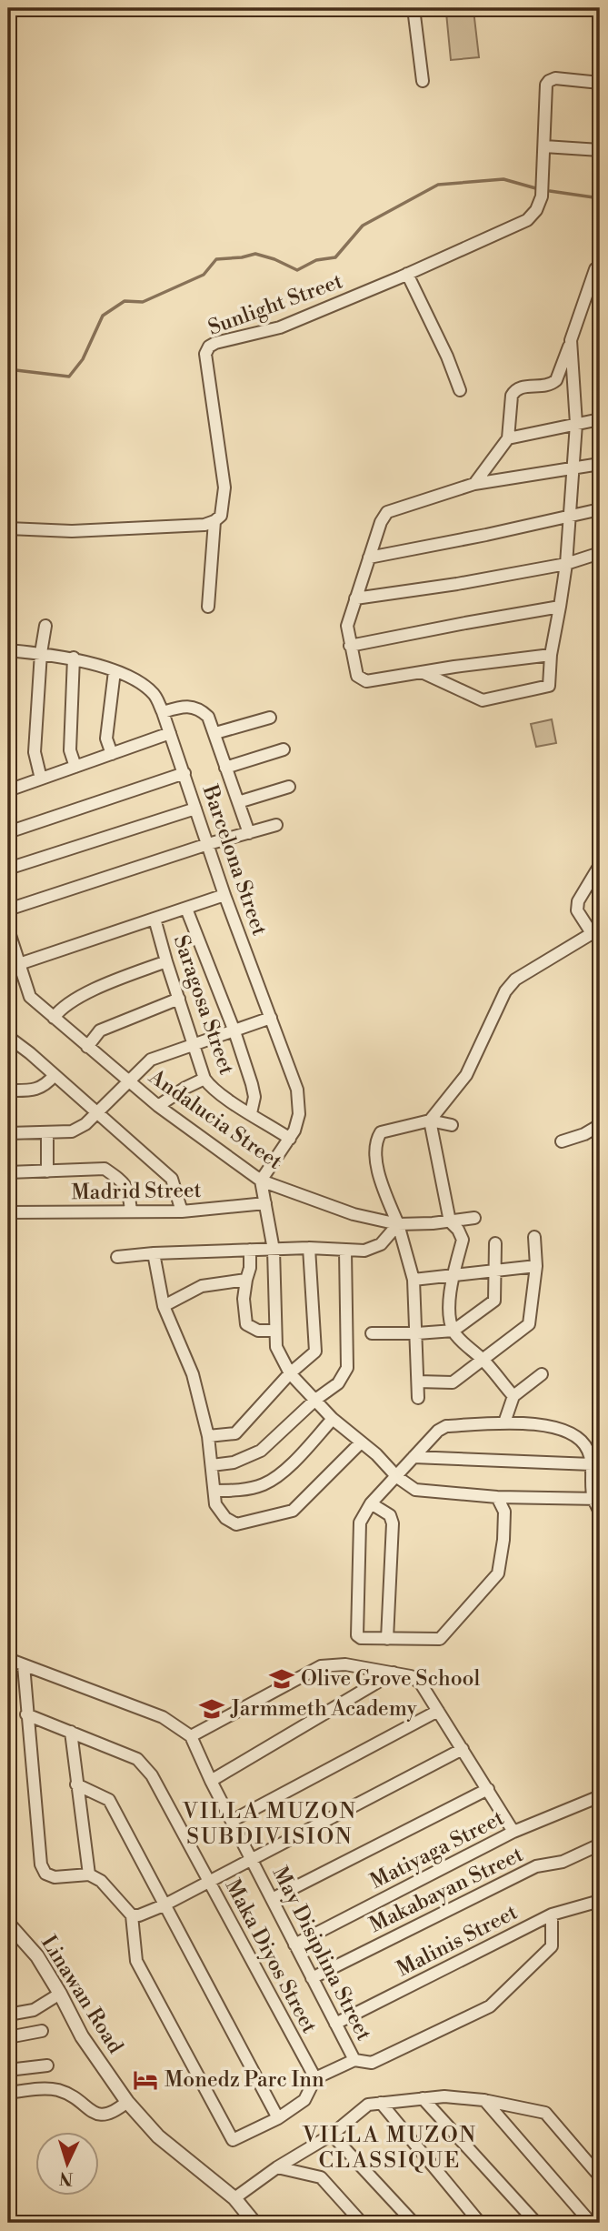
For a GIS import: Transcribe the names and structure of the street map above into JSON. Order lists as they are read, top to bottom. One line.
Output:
{"streets":{"street":["Sunlight Street","Barcelona Street","Saragosa Street","Andalucia Street","Madrid Street","Matiyaga Street","Makabayan Street","Malinis Street","May Disiplina Street","Maka Diyos Street","Linawan Road"]},"crossings":[["Barcelona Street","Saragosa Street"],["Barcelona Street","Andalucia Street"],["Matiyaga Street","May Disiplina Street"],["Makabayan Street","May Disiplina Street"],["Malinis Street","May Disiplina Street"]],"districts":["VILLA MUZON SUBDIVISION","VILLA MUZON CLASSIQUE"],"places":{"school or university":["Olive Grove School","Jarmmeth Academy"],"hotel":["Monedz Parc Inn"]},"north":"bottom"}
